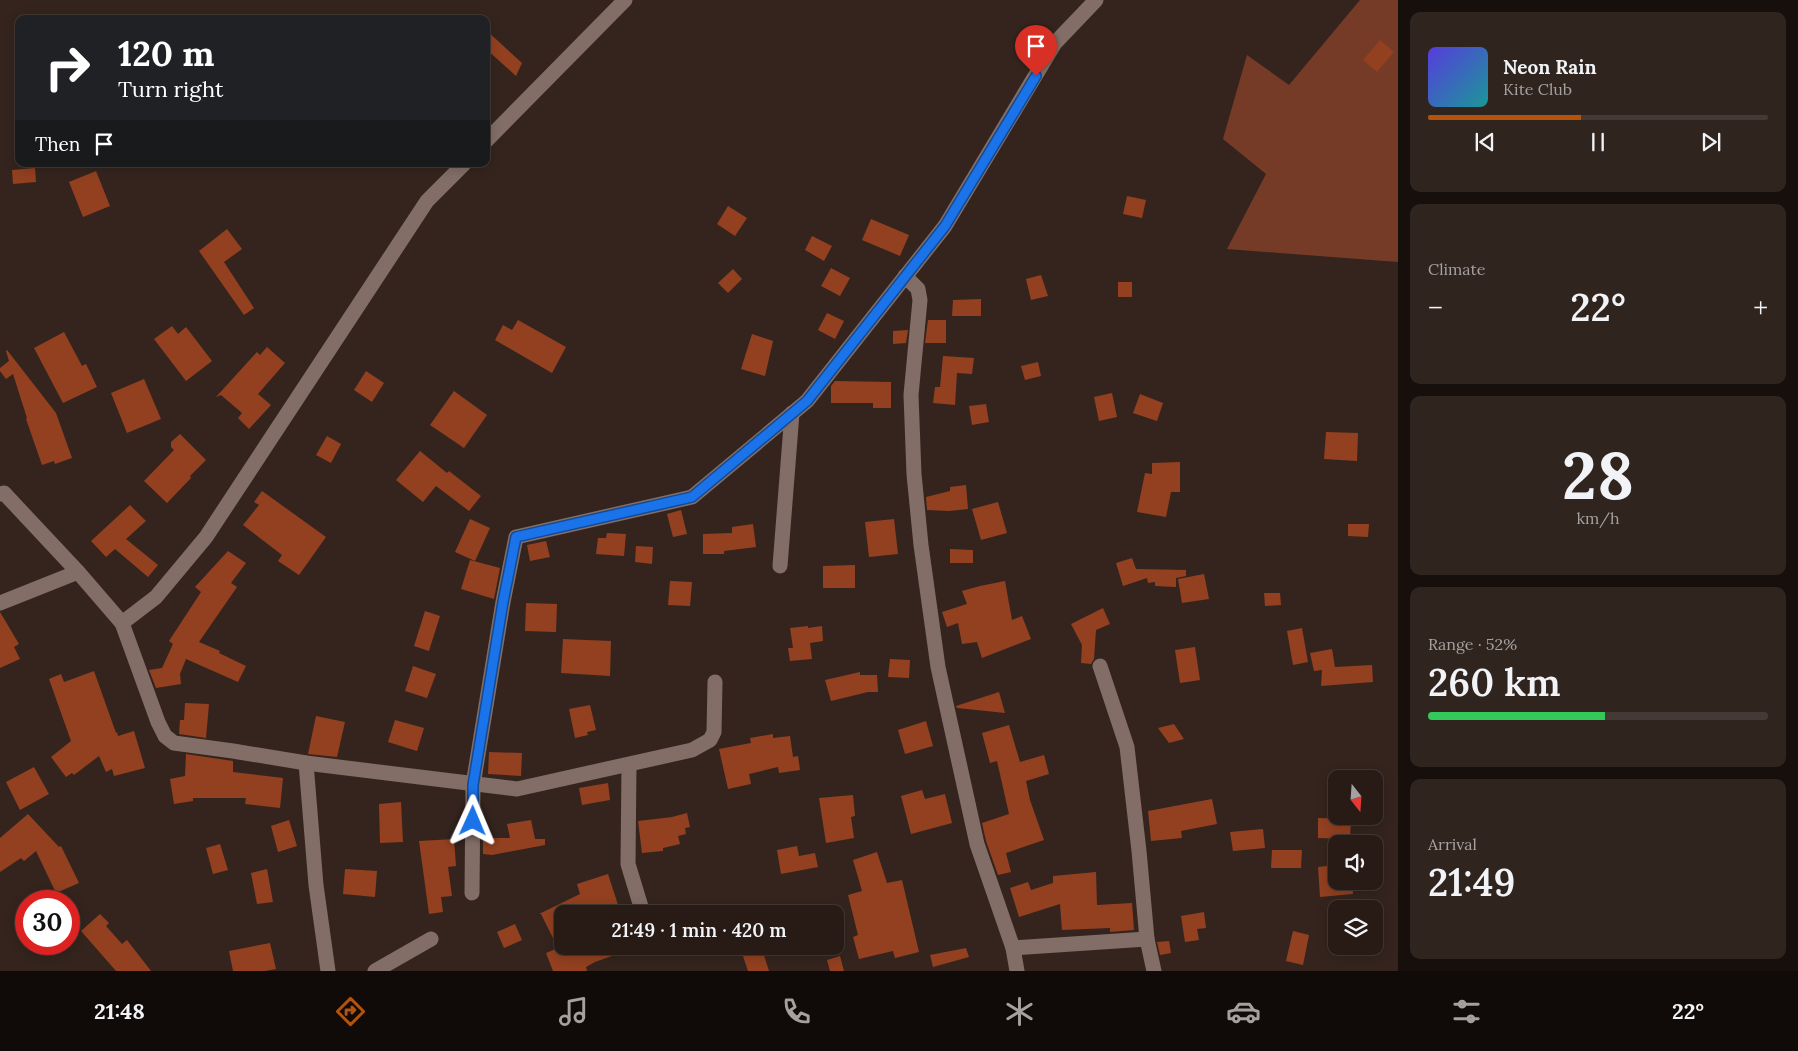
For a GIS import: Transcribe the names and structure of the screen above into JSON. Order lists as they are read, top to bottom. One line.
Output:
{"north":"bottom","page":{"turn":["120 m","Turn right"],"song":["Neon Rain","Kite Club"],"then":"Then","tile":["Climate",["28","km/h"],["Range · 52%","260 km"],["Arrival","21:49"]],"heat":["−","22°","+"],"limit":"30","trip":"21:49 · 1 min · 420 m","tabs":["21:48","22°"]}}
